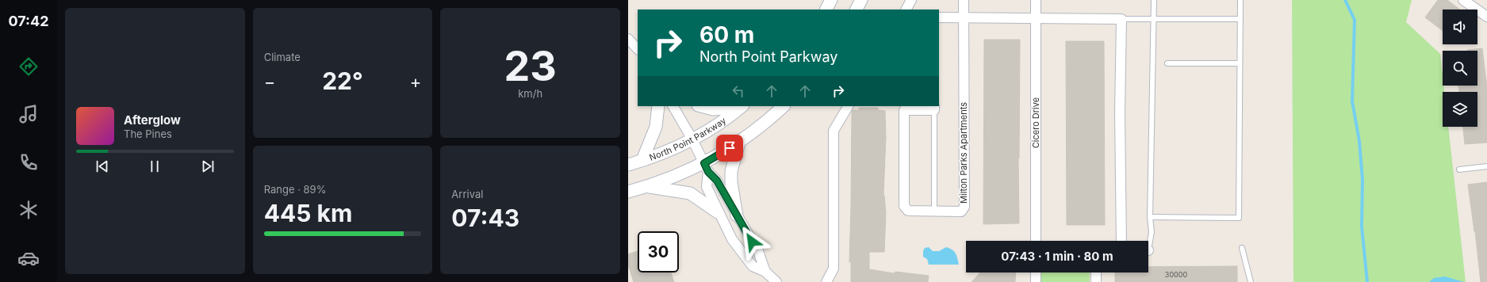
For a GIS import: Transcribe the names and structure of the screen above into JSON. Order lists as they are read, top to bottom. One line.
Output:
{"streets":{"street":["Cicero Drive","North Point Parkway","Milton Parks Apartments"]},"house_numbers":["30000"],"page":{"tabs":"07:42","tile":["Climate",["23","km/h"],["Range · 89%","445 km"],["Arrival","07:43"]],"turn":["60 m","North Point Parkway"],"heat":["−","22°","+"],"song":["Afterglow","The Pines"],"limit":"30","trip":"07:43 · 1 min · 80 m"}}
